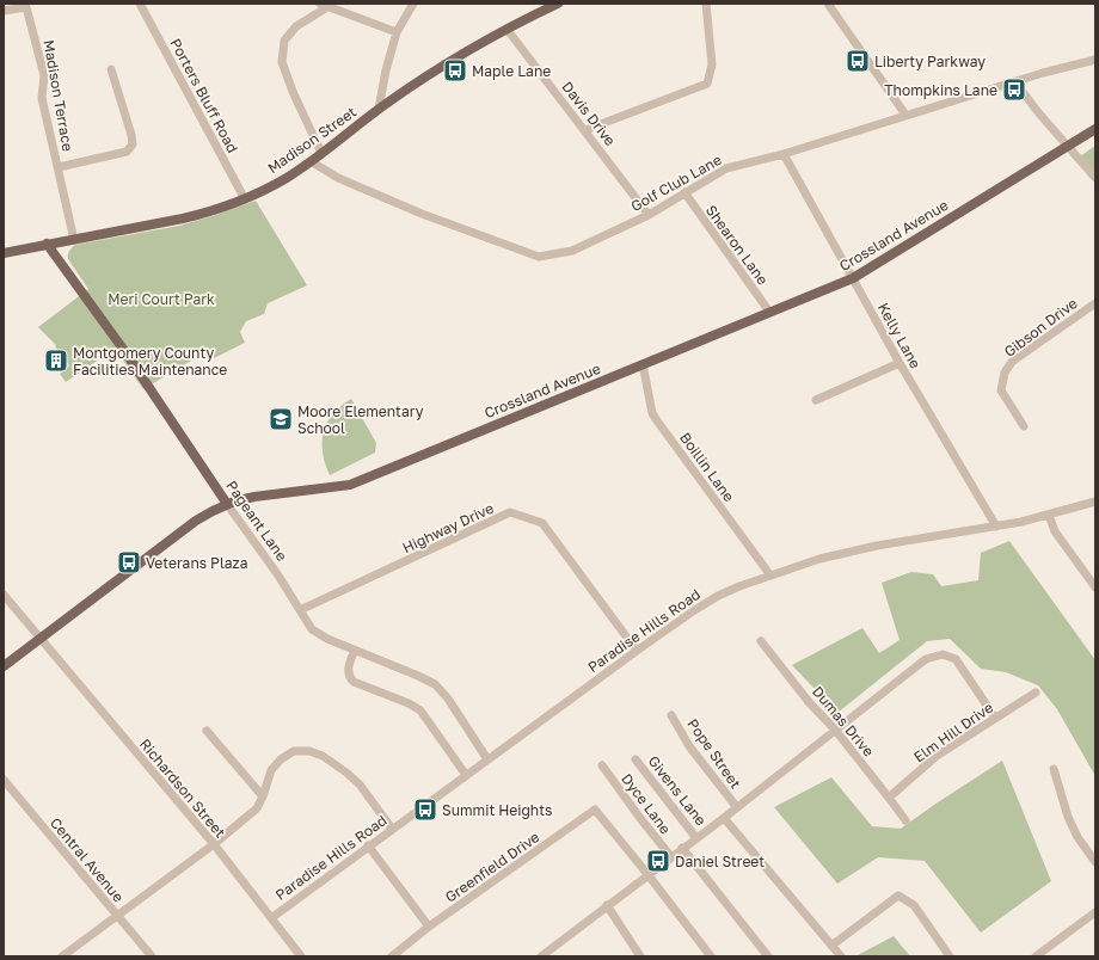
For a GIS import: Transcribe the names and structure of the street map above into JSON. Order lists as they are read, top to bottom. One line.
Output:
{"streets":{"main road":["Madison Street","Crossland Avenue","Pageant Lane"],"street":["Madison Terrace","Porters Bluff Road","Davis Drive","Golf Club Lane","Shearon Lane","Gibson Drive","Kelly Lane","Boillin Lane","Highway Drive","Paradise Hills Road","Dumas Drive","Elm Hill Drive","Pope Street","Richardson Street","Givens Lane","Dyce Lane","Central Avenue","Greenfield Drive"]},"crossings":[["Madison Terrace","Madison Street"],["Porters Bluff Road","Madison Street"],["Davis Drive","Madison Street"],["Davis Drive","Golf Club Lane"],["Madison Street","Golf Club Lane"],["Madison Street","Pageant Lane"],["Golf Club Lane","Shearon Lane"],["Golf Club Lane","Kelly Lane"],["Crossland Avenue","Shearon Lane"],["Crossland Avenue","Kelly Lane"],["Crossland Avenue","Boillin Lane"],["Crossland Avenue","Pageant Lane"],["Crossland Avenue","Richardson Street"],["Kelly Lane","Paradise Hills Road"],["Boillin Lane","Paradise Hills Road"],["Pageant Lane","Highway Drive"],["Pageant Lane","Paradise Hills Road"],["Highway Drive","Paradise Hills Road"],["Paradise Hills Road","Richardson Street"],["Dumas Drive","Elm Hill Drive"]],"parks":["Meri Court Park"],"places":{"bus stop":["Liberty Parkway","Maple Lane","Thompkins Lane","Veterans Plaza","Summit Heights","Daniel Street"],"building":["Montgomery County Facilities Maintenance"],"school or university":["Moore Elementary School"]}}
